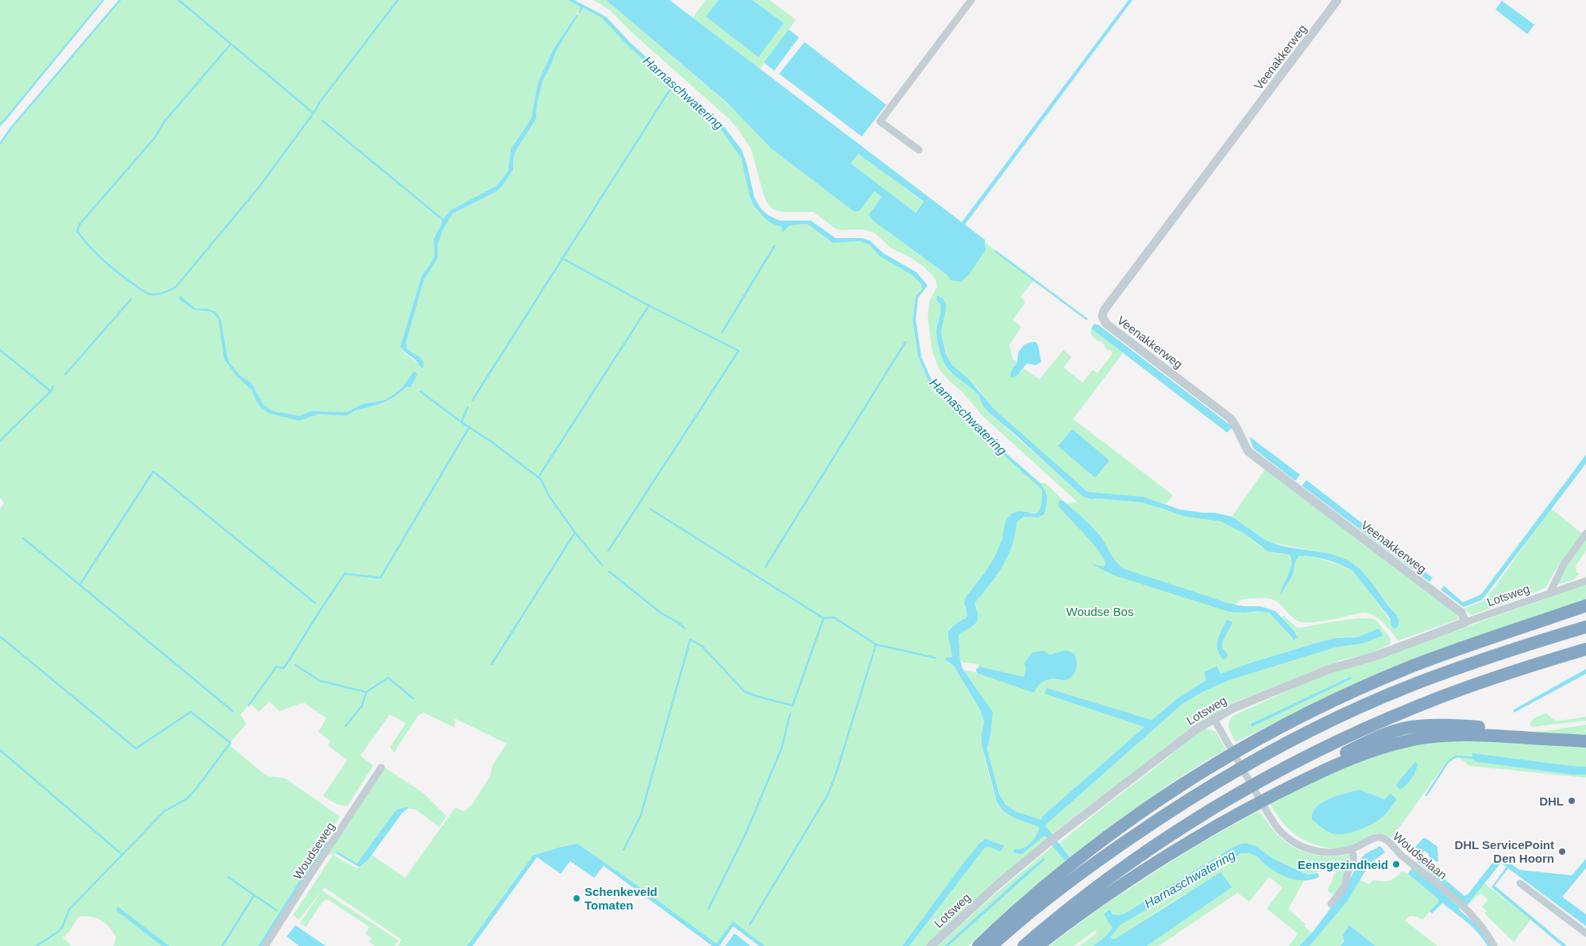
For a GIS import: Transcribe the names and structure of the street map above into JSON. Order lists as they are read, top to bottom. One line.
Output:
{"streets":{"street":["Veenakkerweg","Lotsweg","Woudseweg","Woudselaan"]},"crossings":[["Veenakkerweg","Lotsweg"],["Lotsweg","Woudselaan"]],"water":["Harnaschwatering"],"parks":["Woudse Bos"],"places":["DHL","DHL ServicePoint Den Hoorn","Eensgezindheid","Schenkeveld Tomaten"]}
